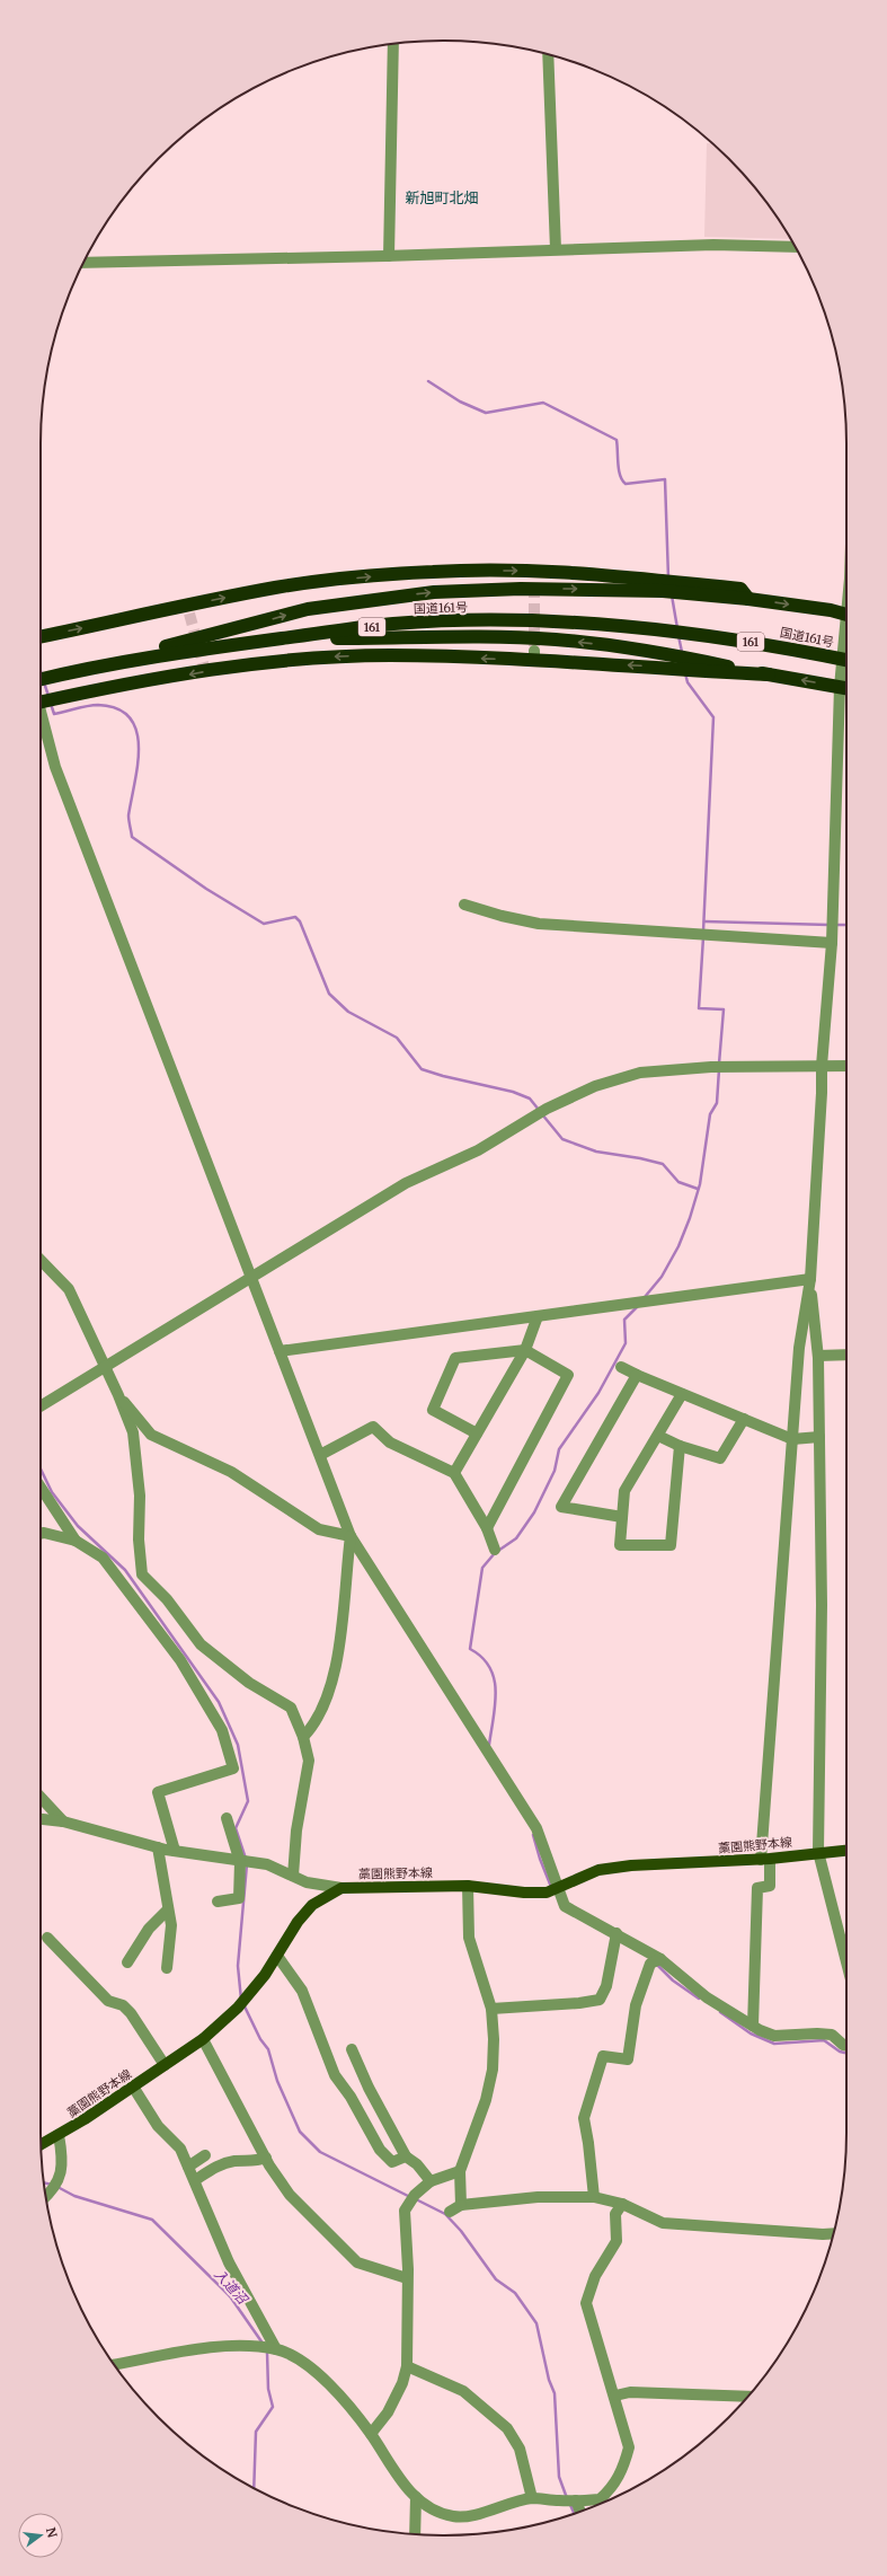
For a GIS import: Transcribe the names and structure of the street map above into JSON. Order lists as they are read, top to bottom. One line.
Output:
{"streets":{"highway":["国道161号","161"],"main road":["藁園熊野本線"]},"districts":["新旭町北畑"],"water":["入道沼"],"north":"right"}
